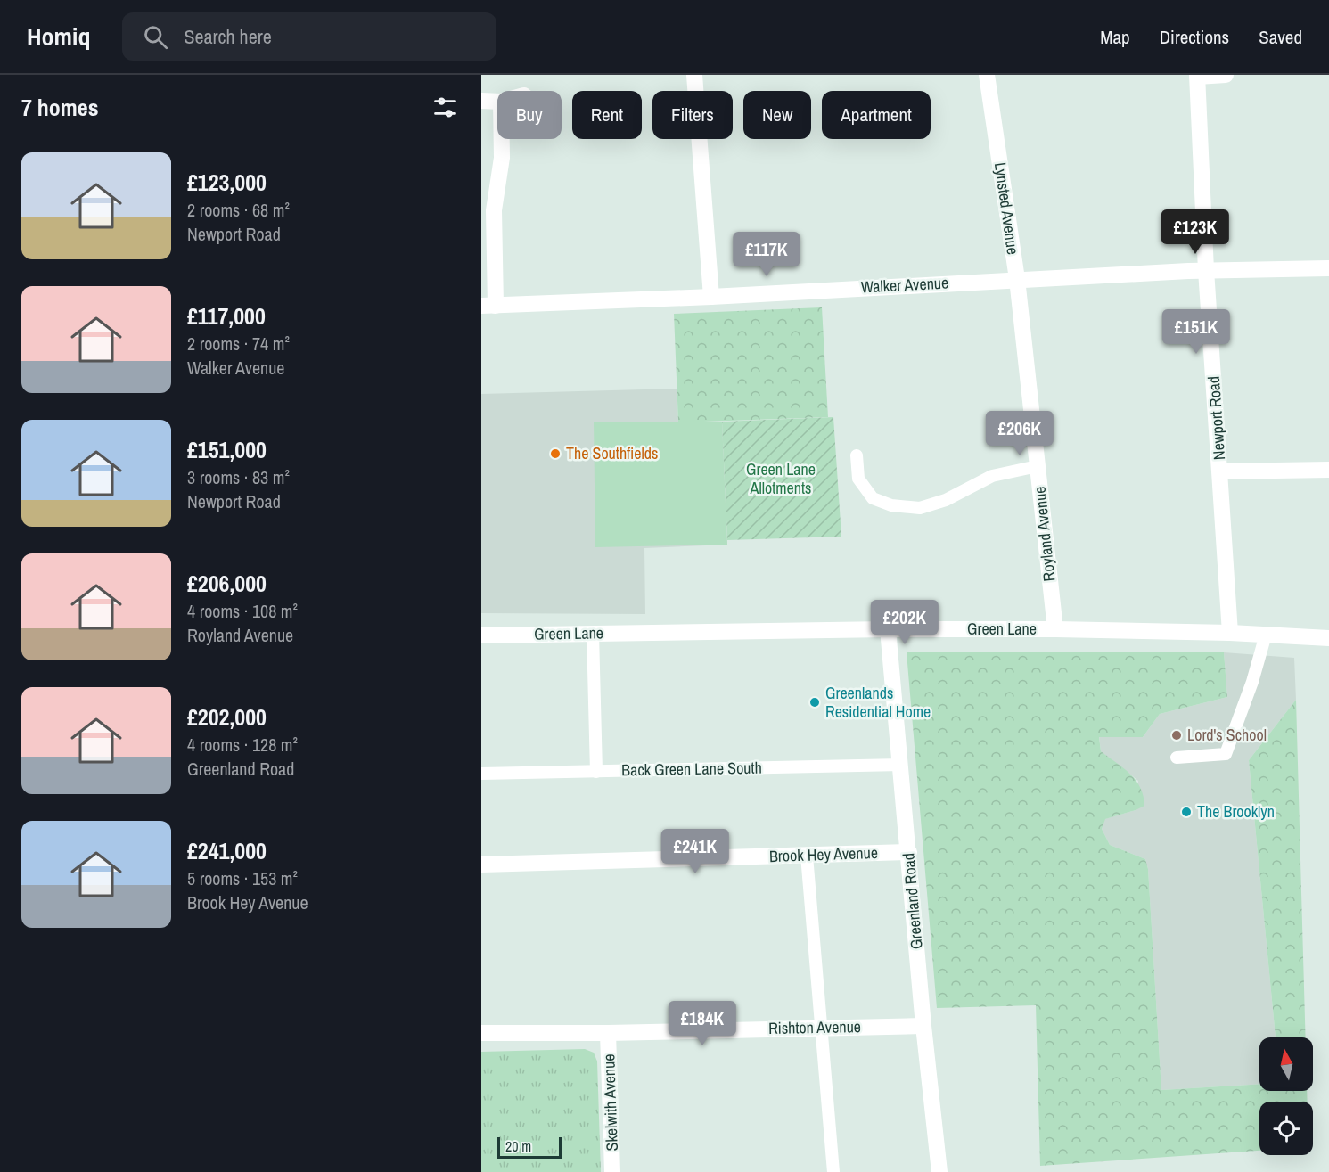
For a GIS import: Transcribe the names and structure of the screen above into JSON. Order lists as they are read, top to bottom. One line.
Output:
{"streets":{"street":["Lynsted Avenue","Walker Avenue","Newport Road","Royland Avenue","Green Lane","Brook Hey Avenue","Greenland Road","Rishton Avenue","Skelwith Avenue"],"lane":["Back Green Lane South"]},"crossings":[["Lynsted Avenue","Walker Avenue"],["Lynsted Avenue","Royland Avenue"],["Walker Avenue","Newport Road"],["Walker Avenue","Royland Avenue"],["Newport Road","Green Lane"],["Royland Avenue","Green Lane"],["Green Lane","Greenland Road"],["Back Green Lane South","Greenland Road"],["Brook Hey Avenue","Greenland Road"],["Greenland Road","Rishton Avenue"],["Rishton Avenue","Skelwith Avenue"]],"parks":["Green Lane Allotments"],"places":["The Southfields","Greenlands Residential Home","Lord's School","The Brooklyn"],"scale_bar":"20 m","north":"top","page":{"header":"Homiq","search":"Search here","nav":["Map","Directions","Saved"],"heading":"7 homes","chip":["Buy","Rent","Filters","New","Apartment"],"list":[{"name":"£123,000","note":"2 rooms · 68 m² · Newport Road"},{"name":"£117,000","note":"2 rooms · 74 m² · Walker Avenue"},{"name":"£151,000","note":"3 rooms · 83 m² · Newport Road"},{"name":"£206,000","note":"4 rooms · 108 m² · Royland Avenue"},{"name":"£202,000","note":"4 rooms · 128 m² · Greenland Road"},{"name":"£241,000","note":"5 rooms · 153 m² · Brook Hey Avenue"}],"price":["£123K","£117K","£151K","£206K","£202K","£241K","£184K"],"scale":"20 m"}}
